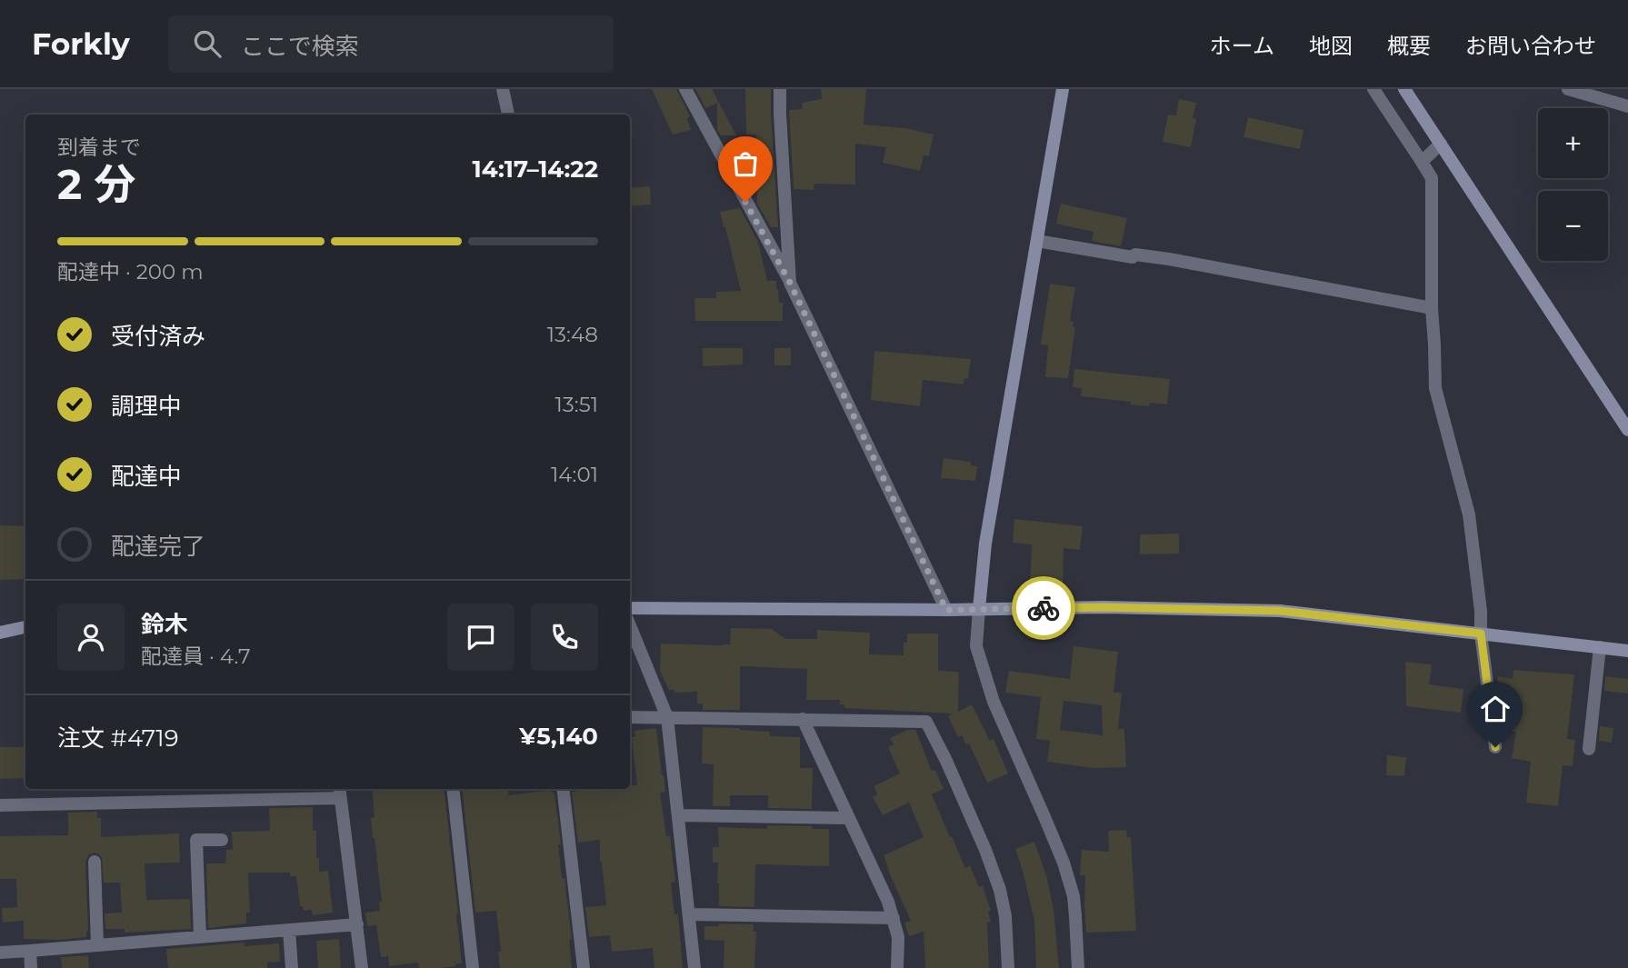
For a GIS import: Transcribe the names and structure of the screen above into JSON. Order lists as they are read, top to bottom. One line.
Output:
{"page":{"header":"Forkly","search":"ここで検索","nav":["ホーム","地図","概要","お問い合わせ"],"map_buttons":["+","−"],"heading":["2 分","到着まで","14:17–14:22"],"panel":["鈴木","配達員 · 4.7","注文 #4719","¥5,140"],"bar":"配達中 · 200 m","list":[["受付済み","13:48"],["調理中","13:51"],["配達中","14:01"],"配達完了"]}}
